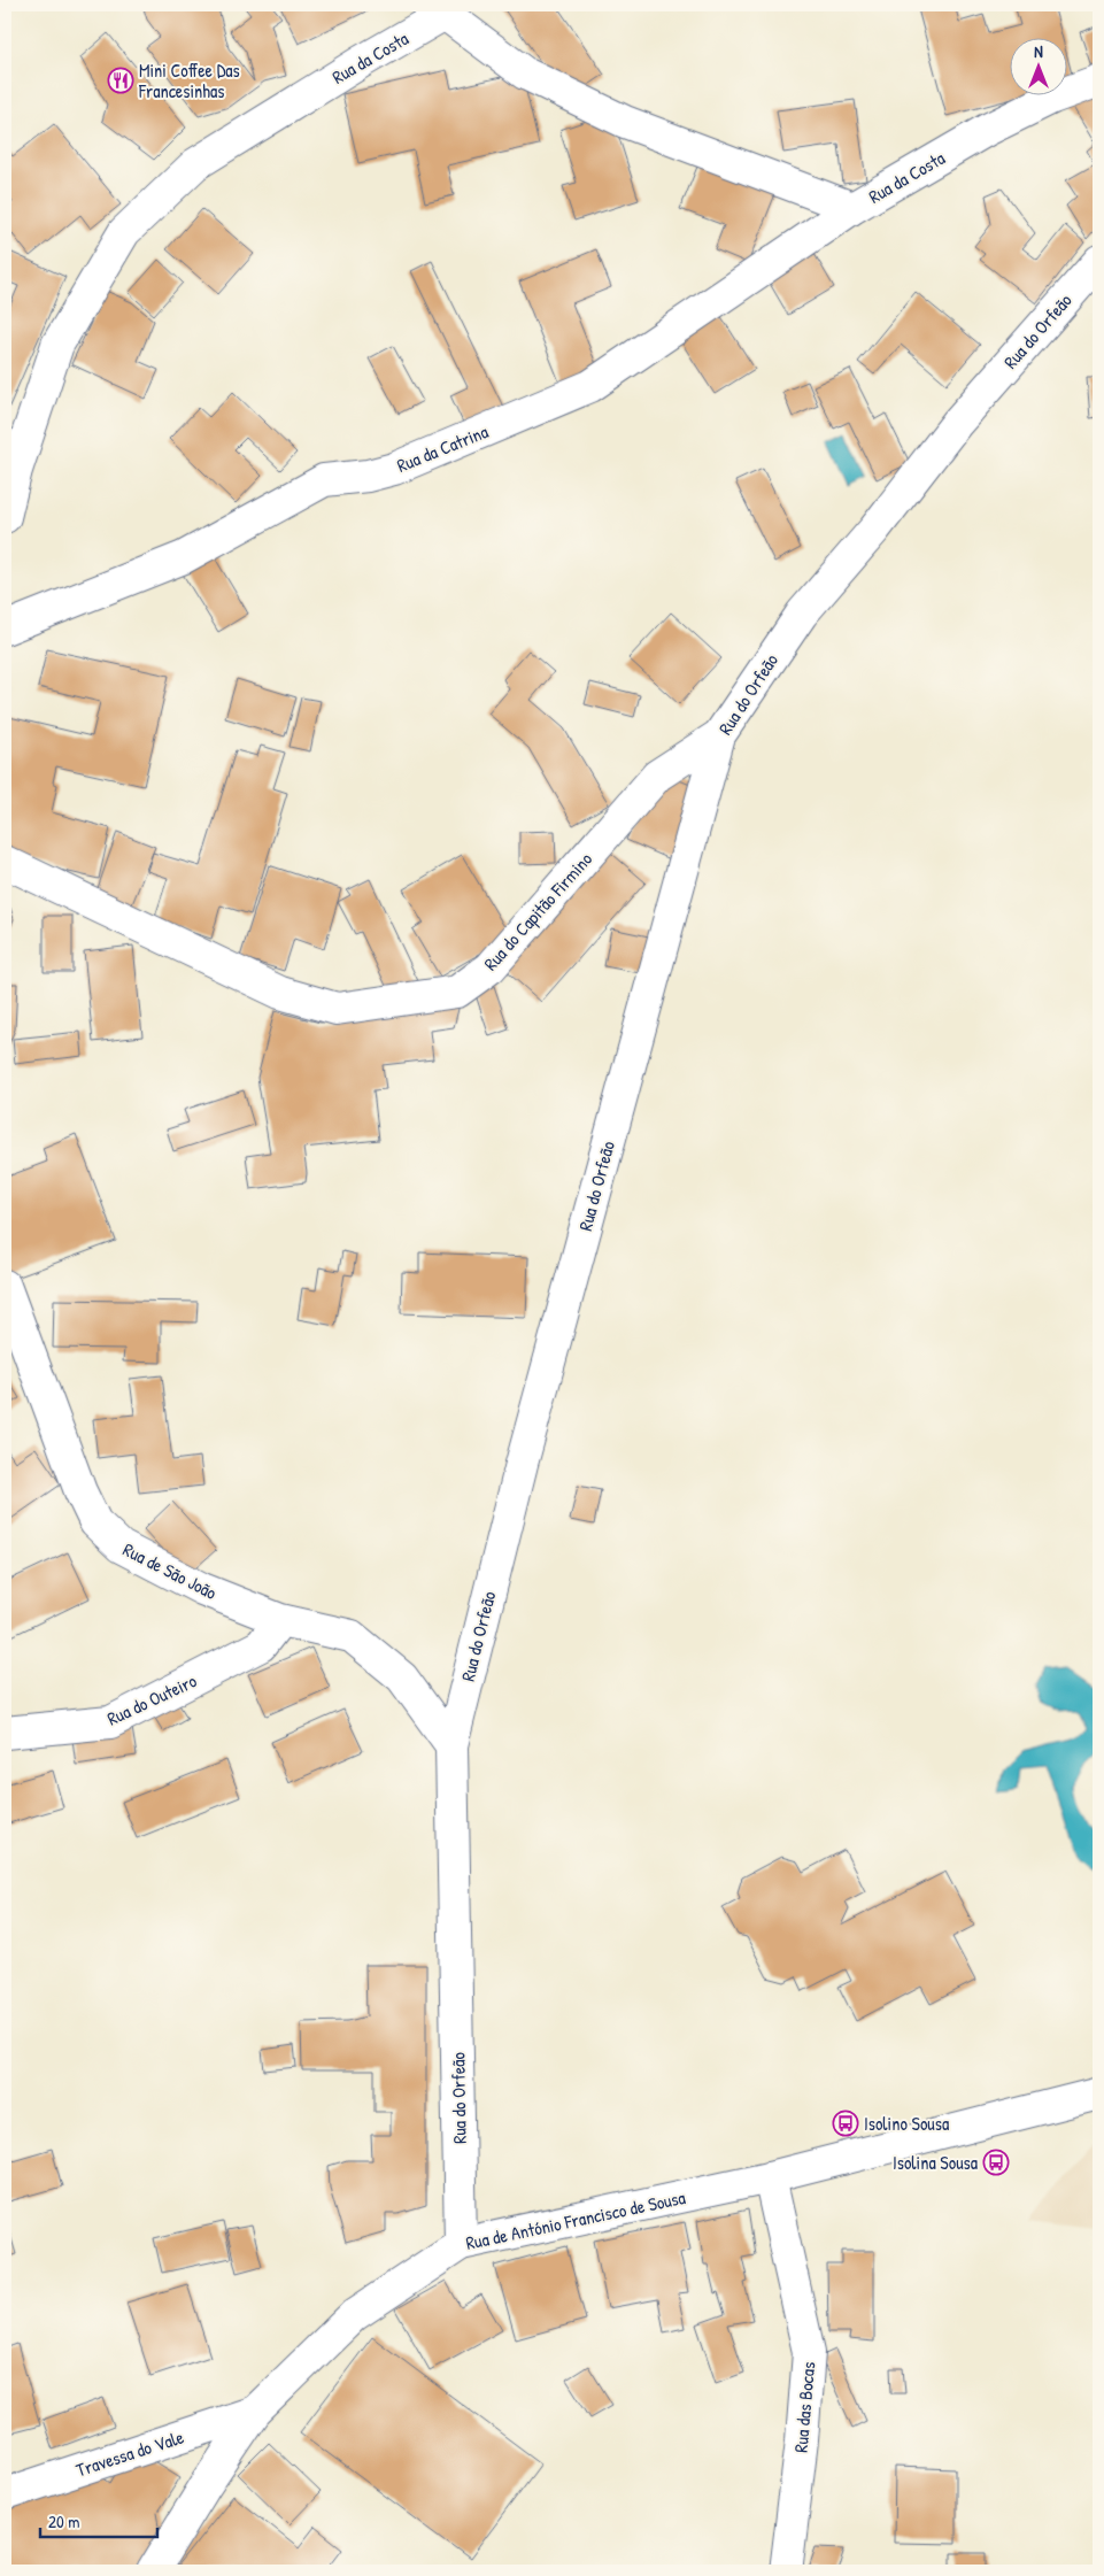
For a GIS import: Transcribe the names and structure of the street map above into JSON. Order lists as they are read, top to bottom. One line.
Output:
{"streets":{"street":["Rua da Costa","Rua do Orfeão","Rua da Catrina","Rua do Capitão Firmino","Rua de São João","Rua do Outeiro","Rua de António Francisco de Sousa","Rua das Bocas","Travessa do Vale"]},"crossings":[["Rua da Costa","Rua da Catrina"],["Rua do Orfeão","Rua do Capitão Firmino"],["Rua do Orfeão","Rua de São João"],["Rua do Orfeão","Rua de António Francisco de Sousa"],["Rua de São João","Rua do Outeiro"],["Rua de António Francisco de Sousa","Rua das Bocas"],["Rua de António Francisco de Sousa","Travessa do Vale"]],"places":{"restaurant":["Mini Coffee Das Francesinhas"],"bus stop":["Isolino Sousa","Isolina Sousa"]},"scale_bar":"20 m","north":"top"}
